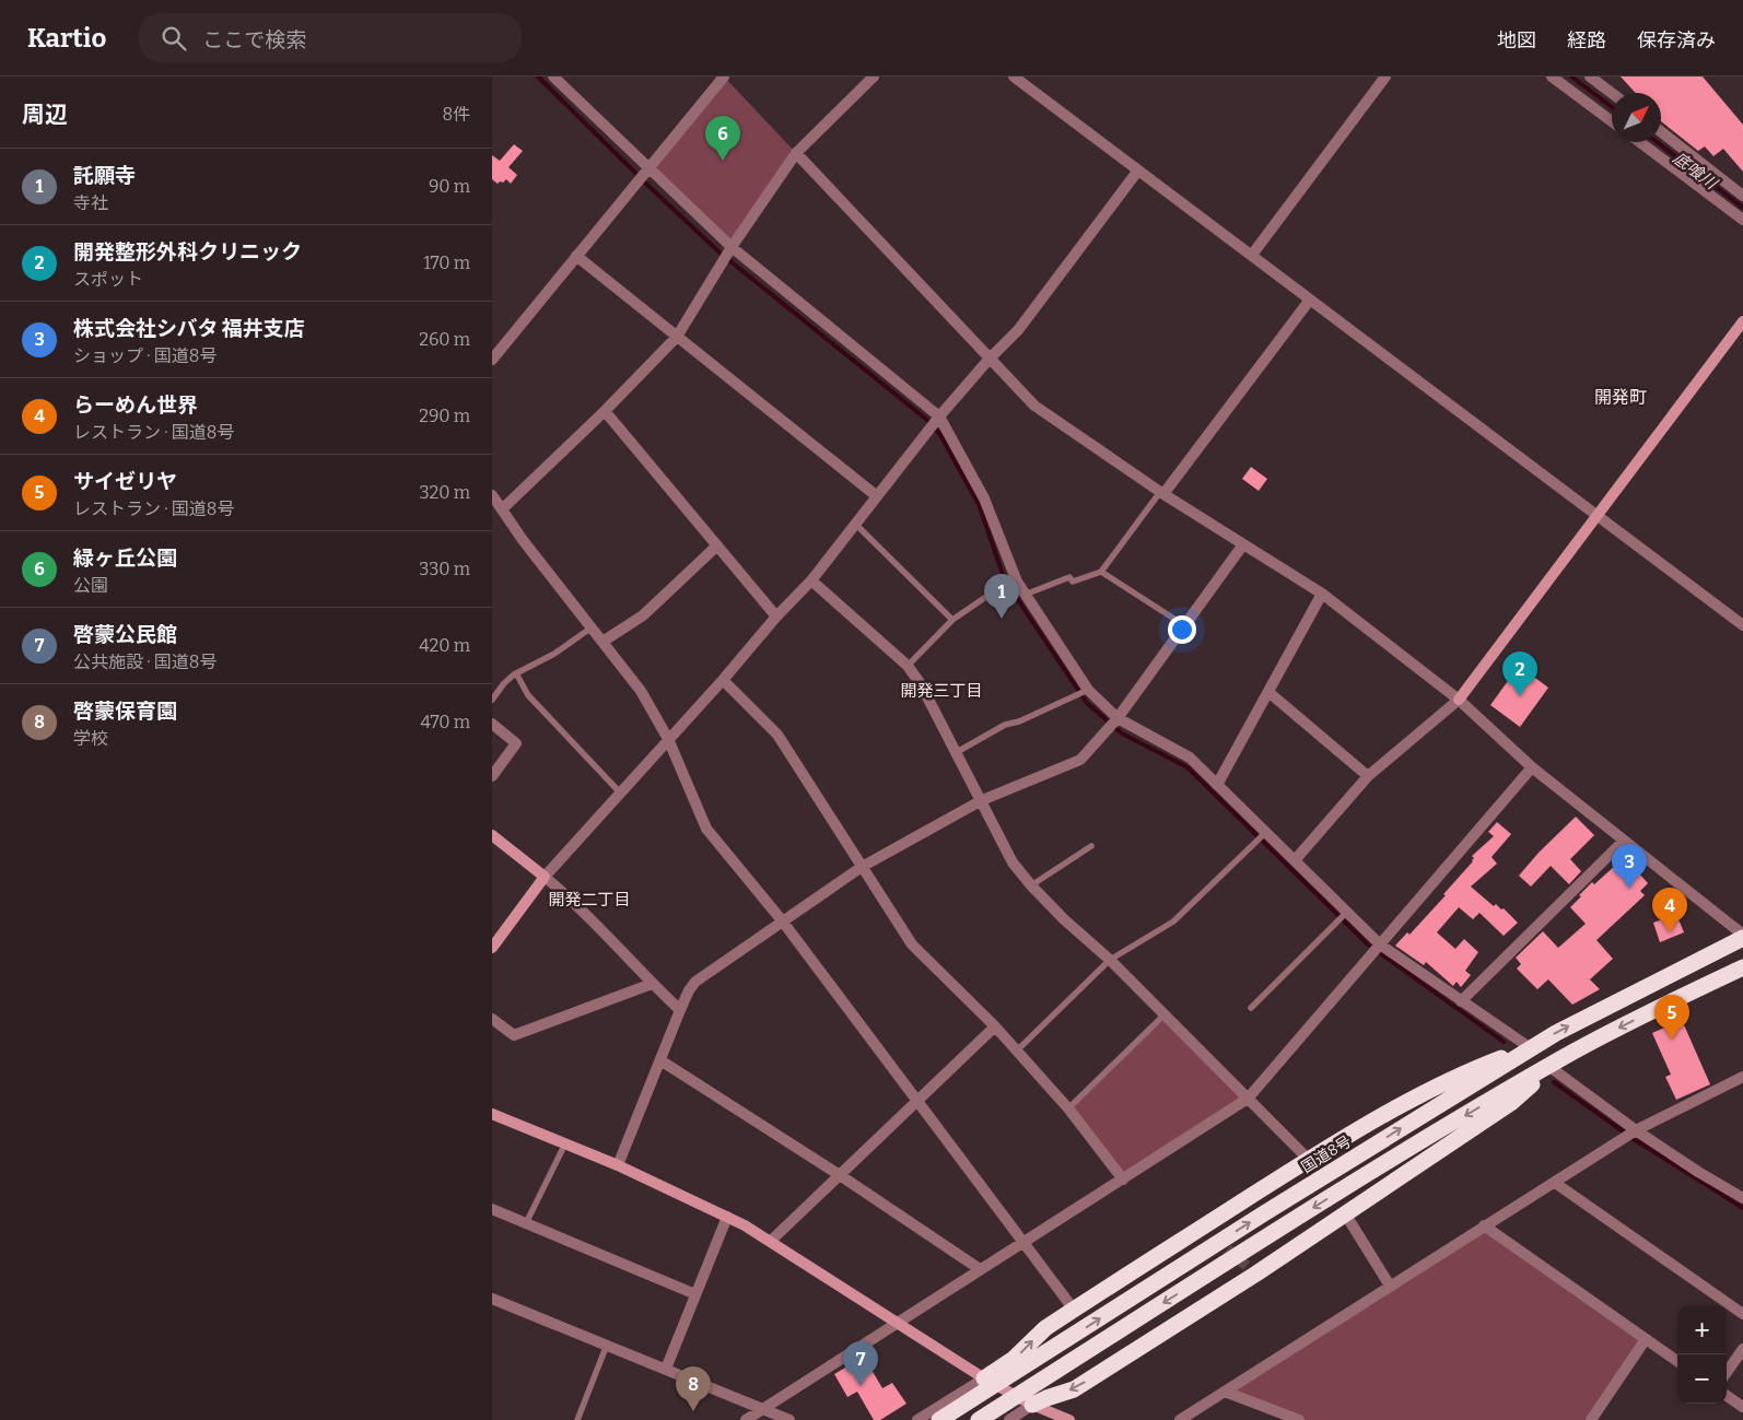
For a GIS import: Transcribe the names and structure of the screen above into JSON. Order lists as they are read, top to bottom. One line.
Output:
{"streets":{"highway":["国道8号"]},"districts":["開発町","開発三丁目","開発二丁目"],"water":["底喰川"],"north":"top right","page":{"header":"Kartio","search":"ここで検索","nav":["地図","経路","保存済み"],"heading":["周辺","8件"],"pins":["6","1","2","3","4","5","7","8"],"list":[{"mark":"1","name":"託願寺","note":"寺社","value":"90 m"},{"mark":"2","name":"開発整形外科クリニック","note":"スポット","value":"170 m"},{"mark":"3","name":"株式会社シバタ 福井支店","note":"ショップ · 国道8号","value":"260 m"},{"mark":"4","name":"らーめん世界","note":"レストラン · 国道8号","value":"290 m"},{"mark":"5","name":"サイゼリヤ","note":"レストラン · 国道8号","value":"320 m"},{"mark":"6","name":"緑ヶ丘公園","note":"公園","value":"330 m"},{"mark":"7","name":"啓蒙公民館","note":"公共施設 · 国道8号","value":"420 m"},{"mark":"8","name":"啓蒙保育園","note":"学校","value":"470 m"}],"map_buttons":["+","−"]}}
